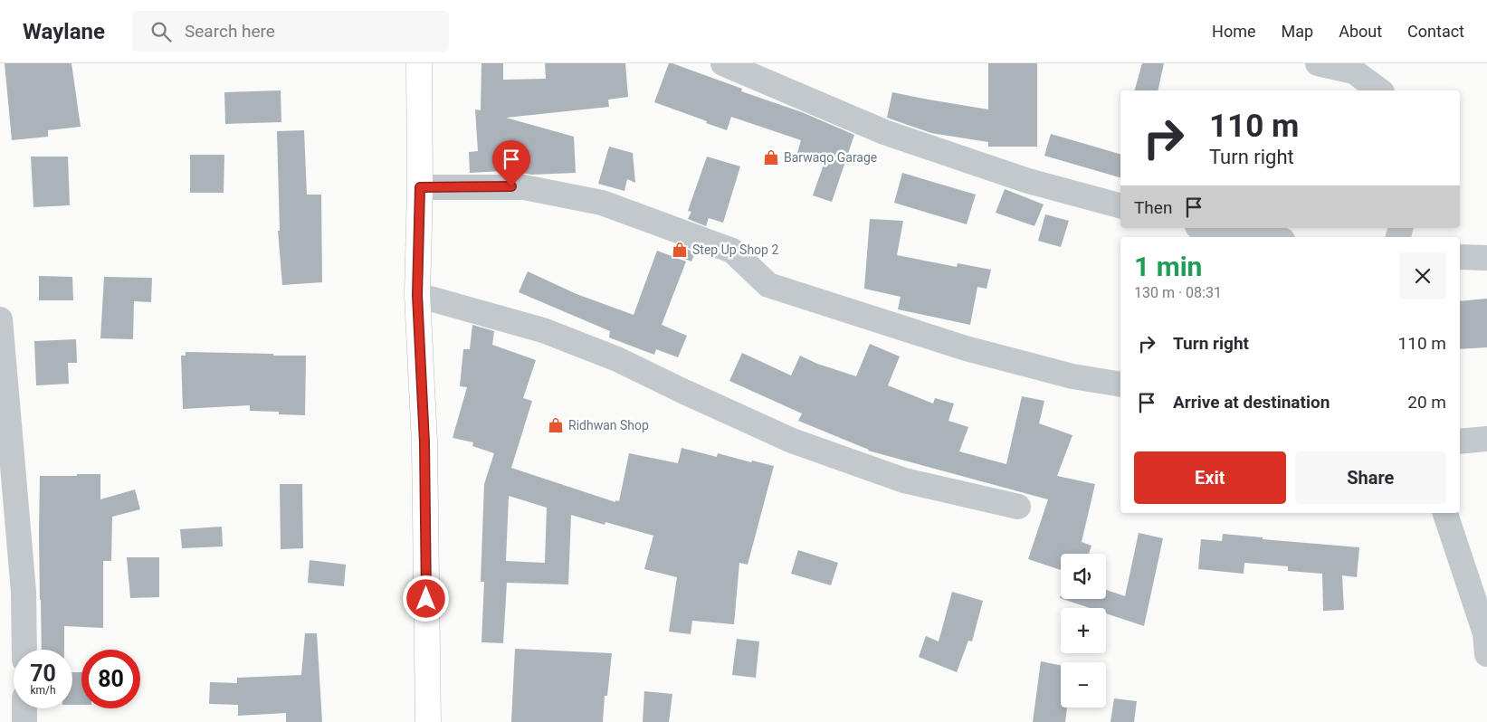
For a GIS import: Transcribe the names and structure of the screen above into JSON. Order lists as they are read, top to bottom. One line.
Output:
{"places":{"shop":["Barwaqo Garage","Step Up Shop 2","Ridhwan Shop"]},"page":{"header":"Waylane","search":"Search here","nav":["Home","Map","About","Contact"],"turn":["110 m","Turn right"],"then":"Then","heading":["1 min","130 m · 08:31"],"list":[{"name":"Turn right","value":"110 m"},{"name":"Arrive at destination","value":"20 m"}],"buttons":["Exit","Share"],"map_buttons":["+","−"],"speed":"70 km/h","limit":"80"}}
